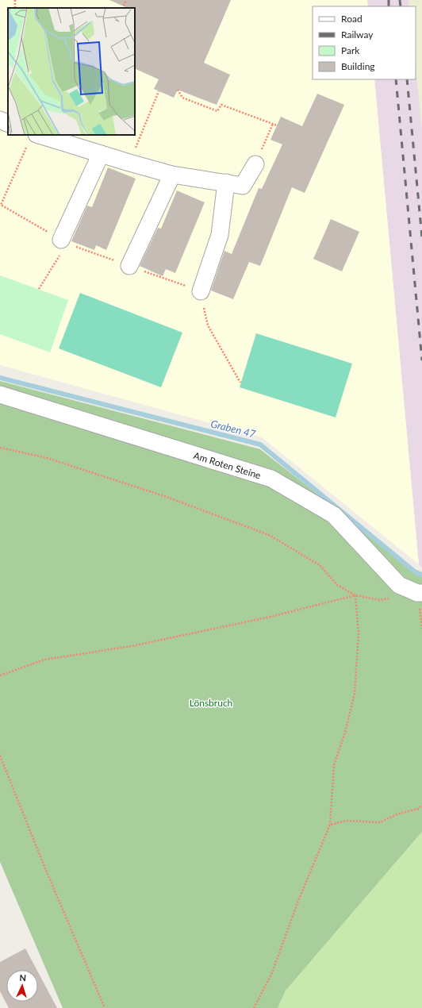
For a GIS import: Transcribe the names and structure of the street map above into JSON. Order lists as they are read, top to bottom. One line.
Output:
{"streets":{"street":["Am Roten Steine"]},"water":["Graben 47"],"parks":["Lönsbruch"],"legend":["Road","Railway","Park","Building"],"north":"top"}
